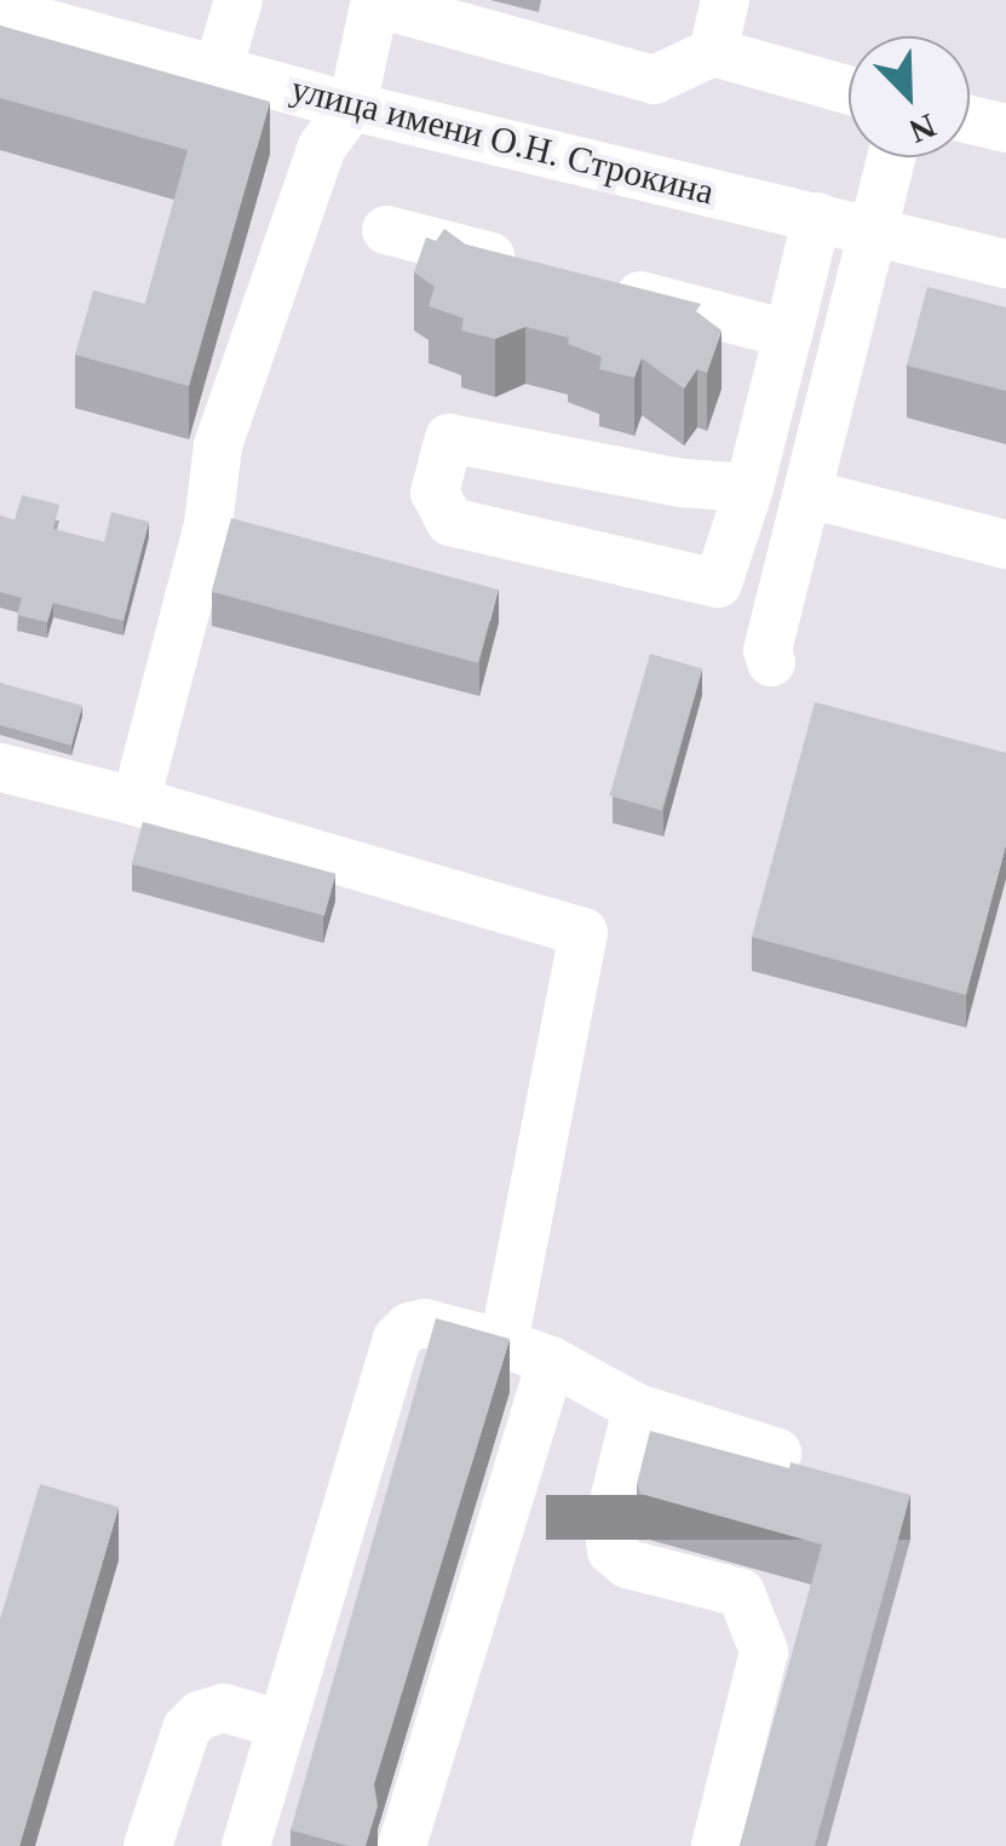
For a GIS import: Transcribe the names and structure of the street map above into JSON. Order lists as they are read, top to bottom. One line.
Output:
{"streets":{"street":["улица имени О.Н. Строкина"]},"north":"bottom right"}
